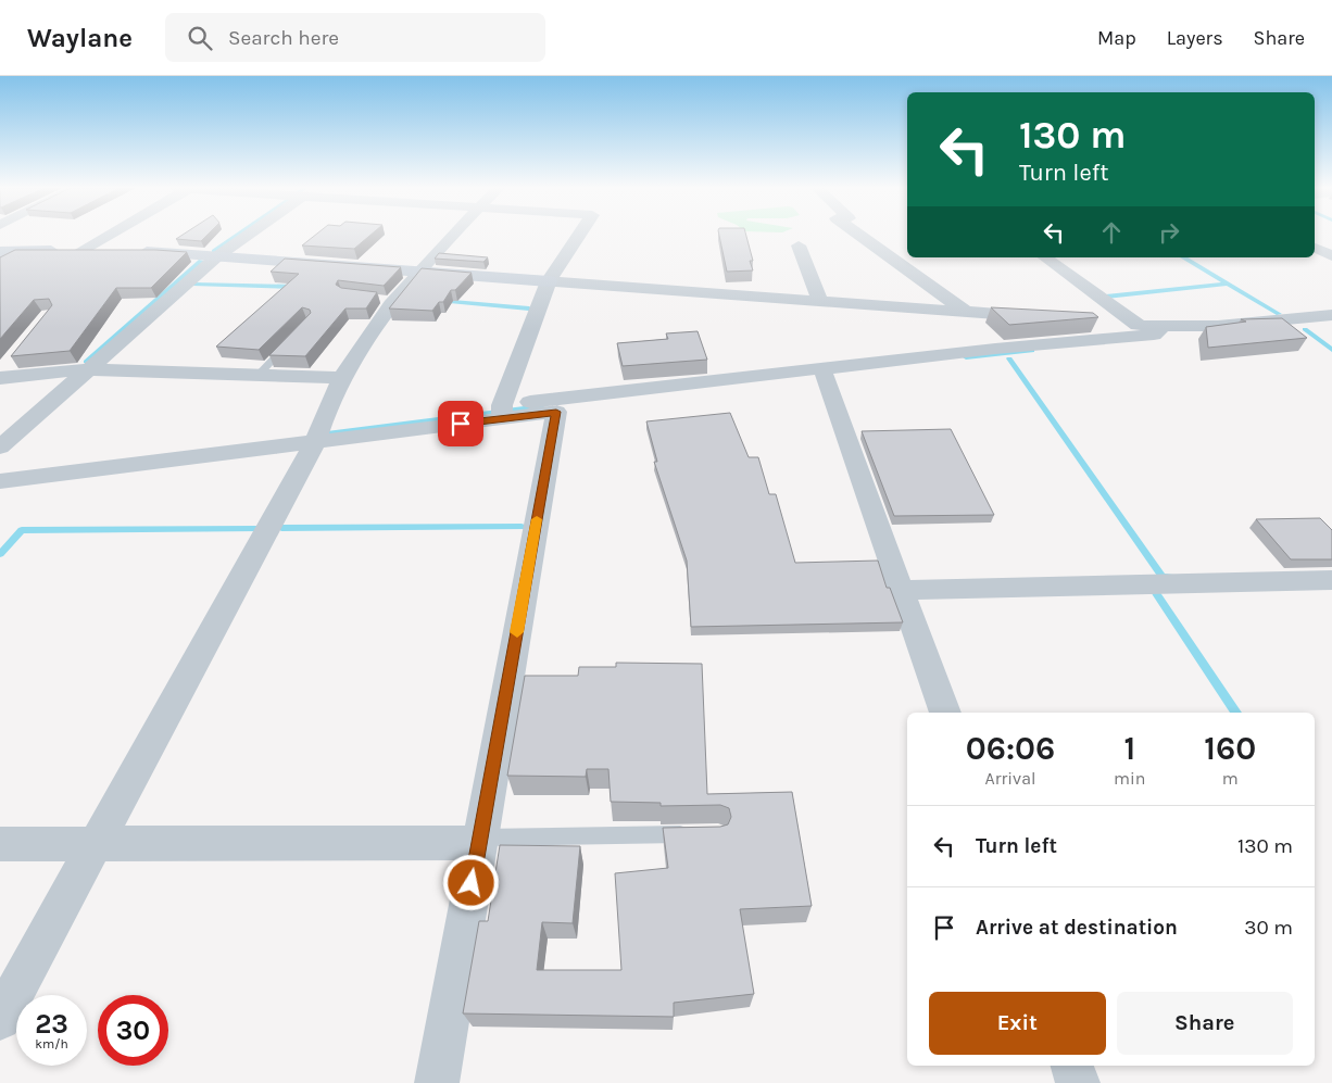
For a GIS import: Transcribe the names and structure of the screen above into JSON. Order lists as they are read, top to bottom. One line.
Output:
{"page":{"header":"Waylane","search":"Search here","nav":["Map","Layers","Share"],"turn":["130 m","Turn left"],"eta":["06:06","Arrival","1","min","160","m"],"list":[{"name":"Turn left","value":"130 m"},{"name":"Arrive at destination","value":"30 m"}],"buttons":["Exit","Share"],"speed":"23 km/h","limit":"30"}}
